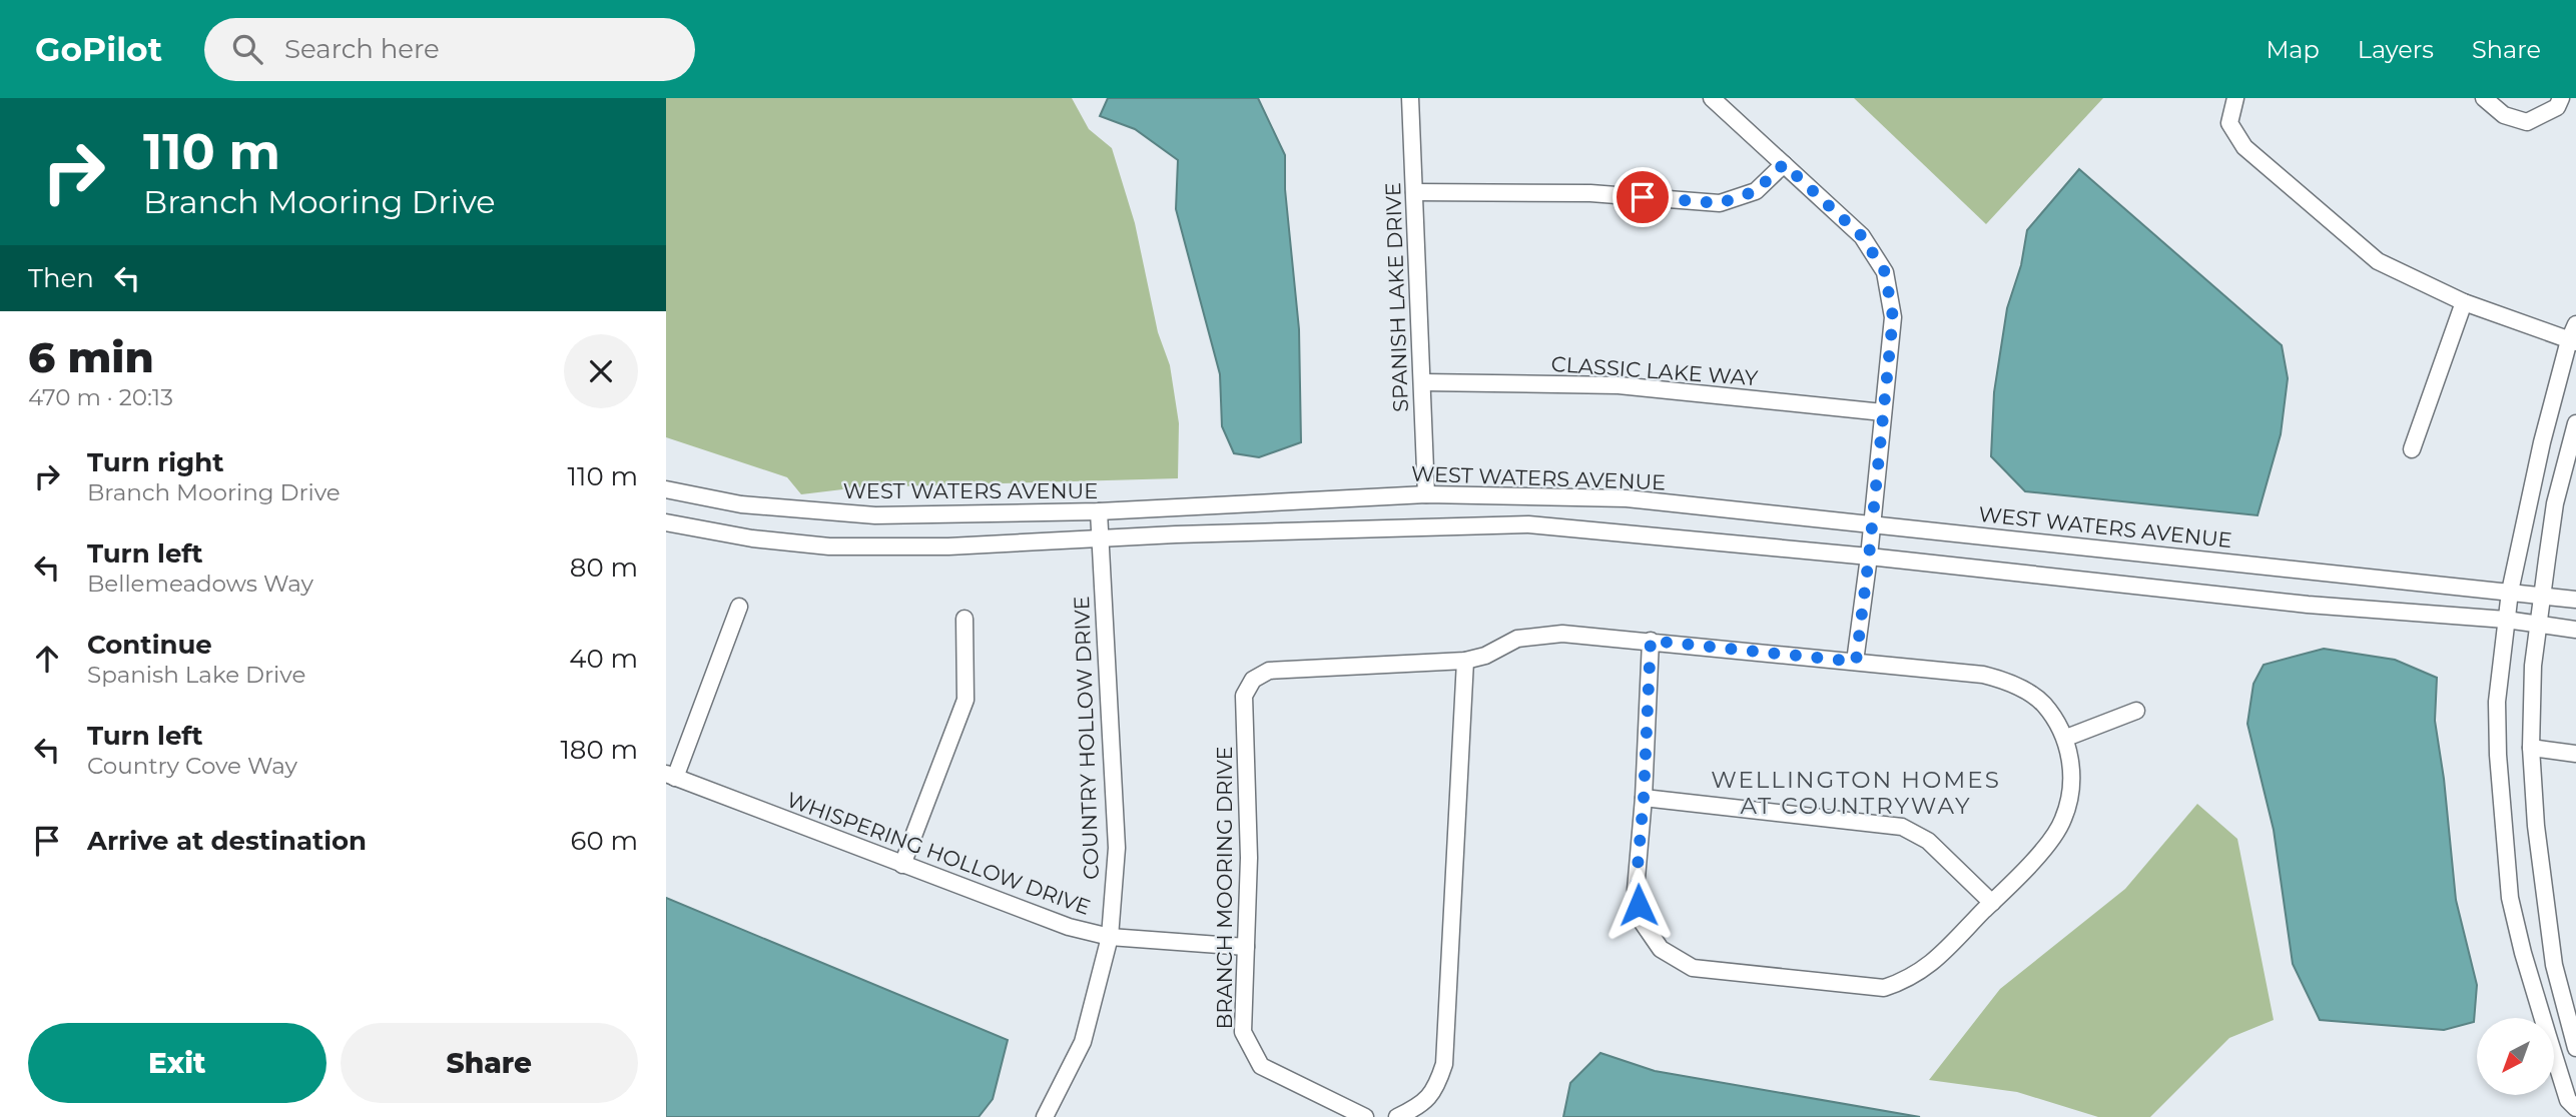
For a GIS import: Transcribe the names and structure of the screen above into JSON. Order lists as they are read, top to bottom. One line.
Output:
{"streets":{"street":["SPANISH LAKE DRIVE","CLASSIC LAKE WAY","WEST WATERS AVENUE","COUNTRY HOLLOW DRIVE","WHISPERING HOLLOW DRIVE","BRANCH MOORING DRIVE"]},"crossings":[["SPANISH LAKE DRIVE","CLASSIC LAKE WAY"],["SPANISH LAKE DRIVE","WEST WATERS AVENUE"],["WEST WATERS AVENUE","COUNTRY HOLLOW DRIVE"],["COUNTRY HOLLOW DRIVE","WHISPERING HOLLOW DRIVE"],["WHISPERING HOLLOW DRIVE","BRANCH MOORING DRIVE"]],"districts":["WELLINGTON HOMES AT COUNTRYWAY"],"north":"bottom left","page":{"header":"GoPilot","search":"Search here","nav":["Map","Layers","Share"],"turn":["110 m","Branch Mooring Drive"],"then":"Then","heading":["6 min","470 m · 20:13"],"list":[{"name":"Turn right","note":"Branch Mooring Drive","value":"110 m"},{"name":"Turn left","note":"Bellemeadows Way","value":"80 m"},{"name":"Continue","note":"Spanish Lake Drive","value":"40 m"},{"name":"Turn left","note":"Country Cove Way","value":"180 m"},{"name":"Arrive at destination","value":"60 m"}],"buttons":["Exit","Share"]}}
